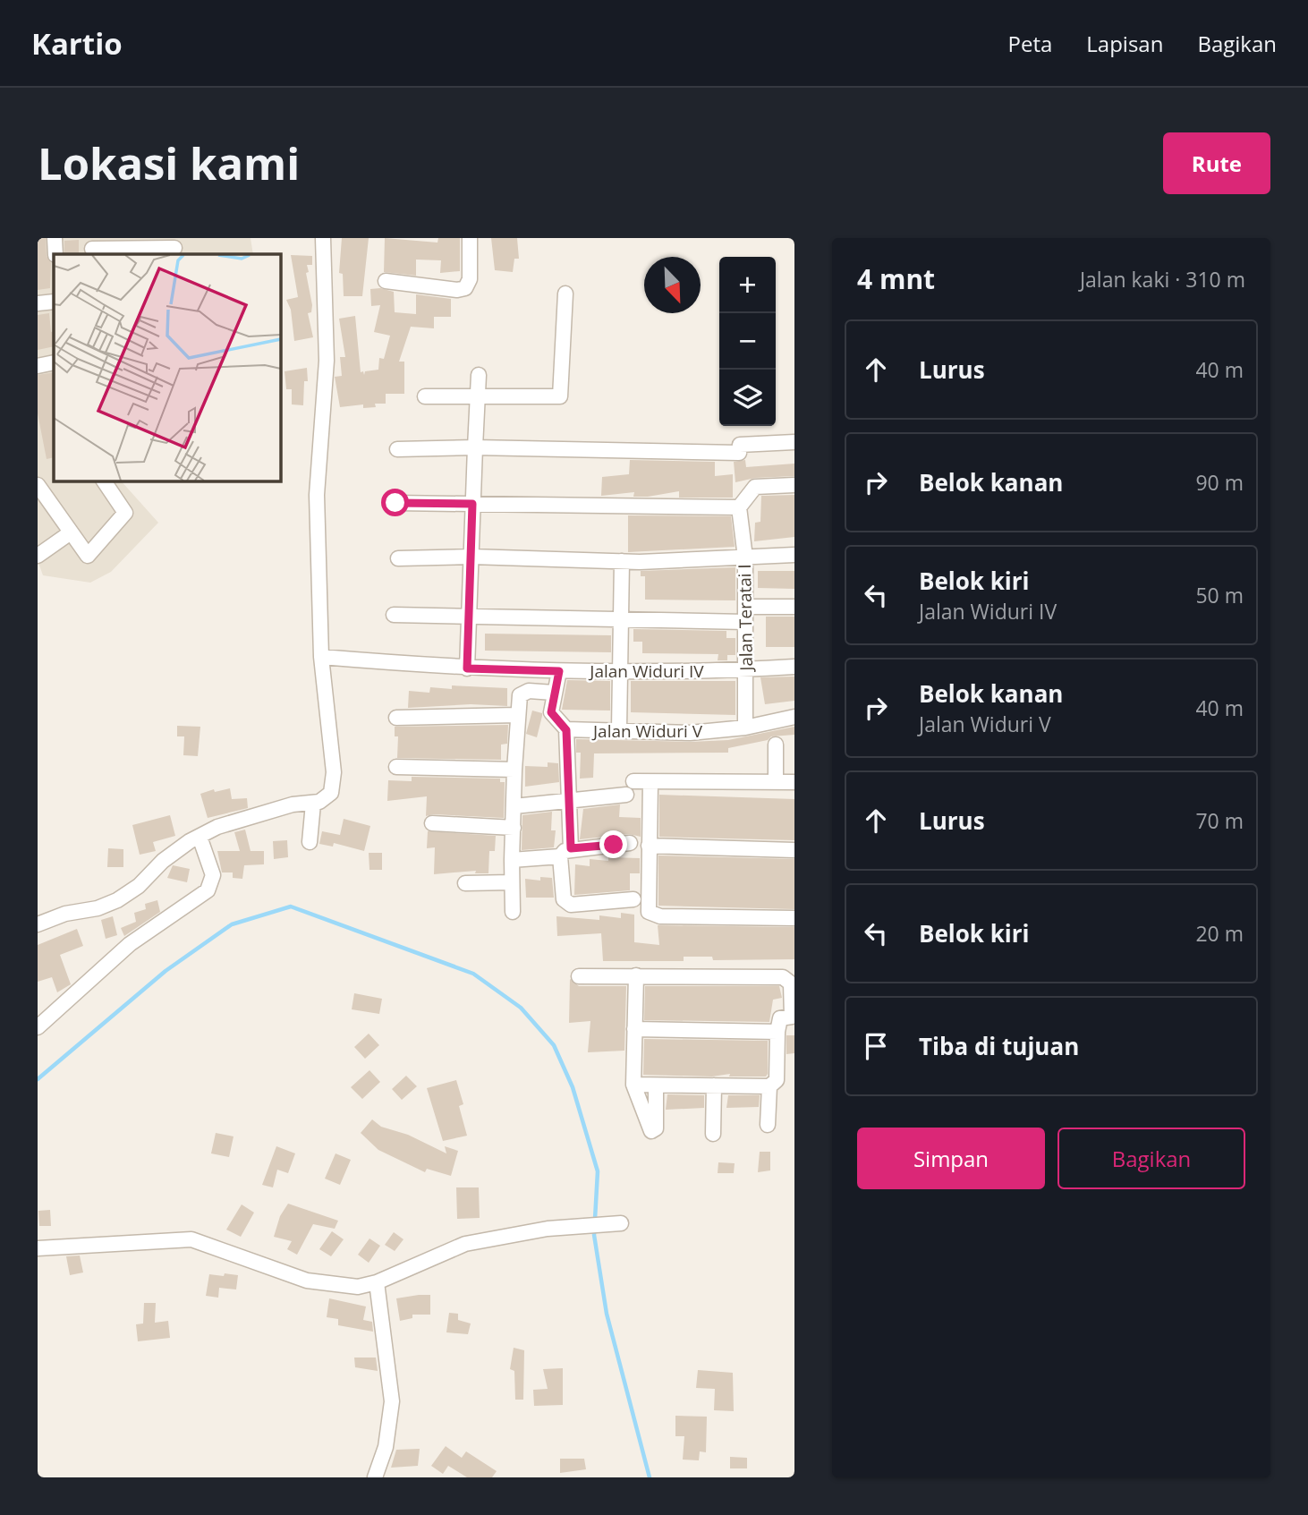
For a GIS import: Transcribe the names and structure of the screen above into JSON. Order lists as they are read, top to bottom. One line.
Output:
{"streets":{"street":["Jalan Teratai I","Jalan Widuri IV","Jalan Widuri V"]},"crossings":[["Jalan Teratai I","Jalan Widuri IV"],["Jalan Teratai I","Jalan Widuri V"]],"north":"bottom right","page":{"header":"Kartio","nav":["Peta","Lapisan","Bagikan"],"buttons":["Rute",["Simpan","Bagikan"]],"title":"Lokasi kami","heading":["4 mnt","Jalan kaki · 310 m"],"map_buttons":["+","−"],"list":[["Lurus","40 m"],["Belok kanan","90 m"],["Belok kiri","Jalan Widuri IV","50 m"],["Belok kanan","Jalan Widuri V","40 m"],["Lurus","70 m"],["Belok kiri","20 m"],"Tiba di tujuan"]}}
